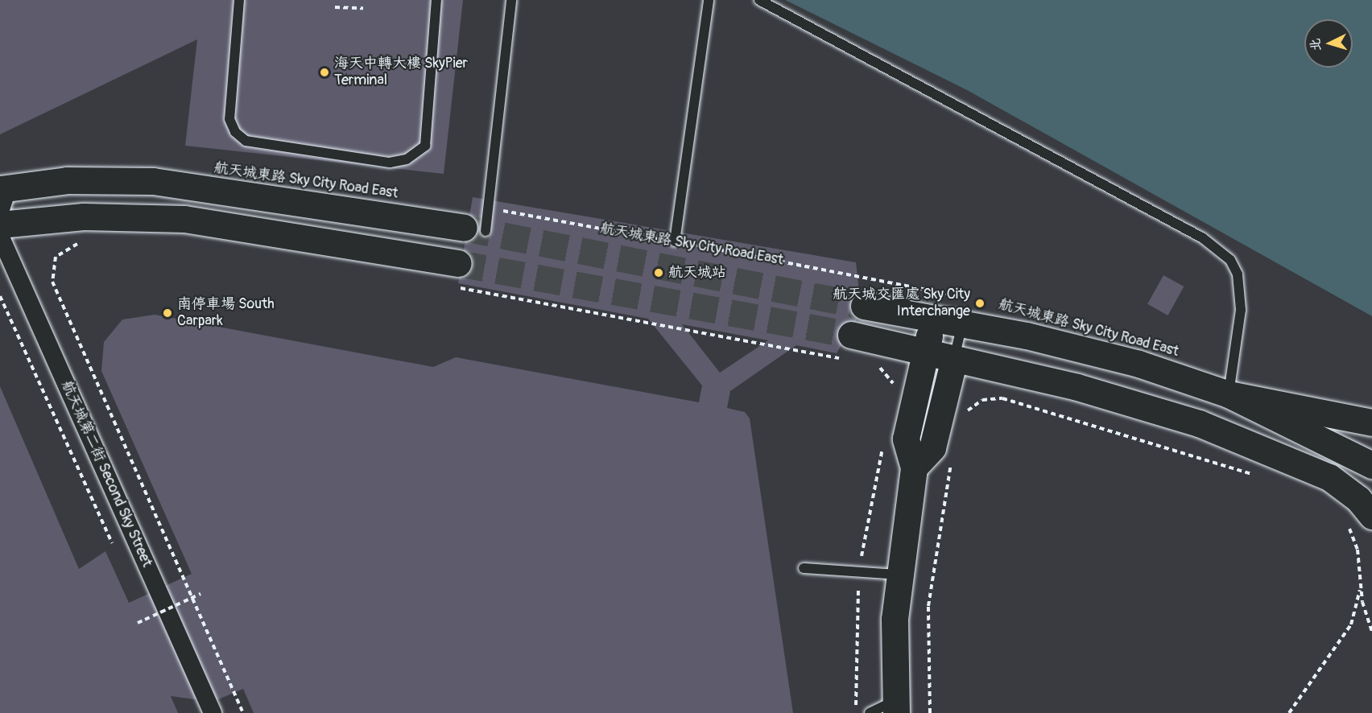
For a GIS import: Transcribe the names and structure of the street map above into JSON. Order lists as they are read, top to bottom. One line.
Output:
{"streets":{"street":["航天城東路 Sky City Road East","航天城第二街 Second Sky Street"]},"places":["海天中轉大樓 SkyPier Terminal","航天城站","航天城交匯處 Sky City Interchange","南停車場 South Carpark"],"north":"left"}
